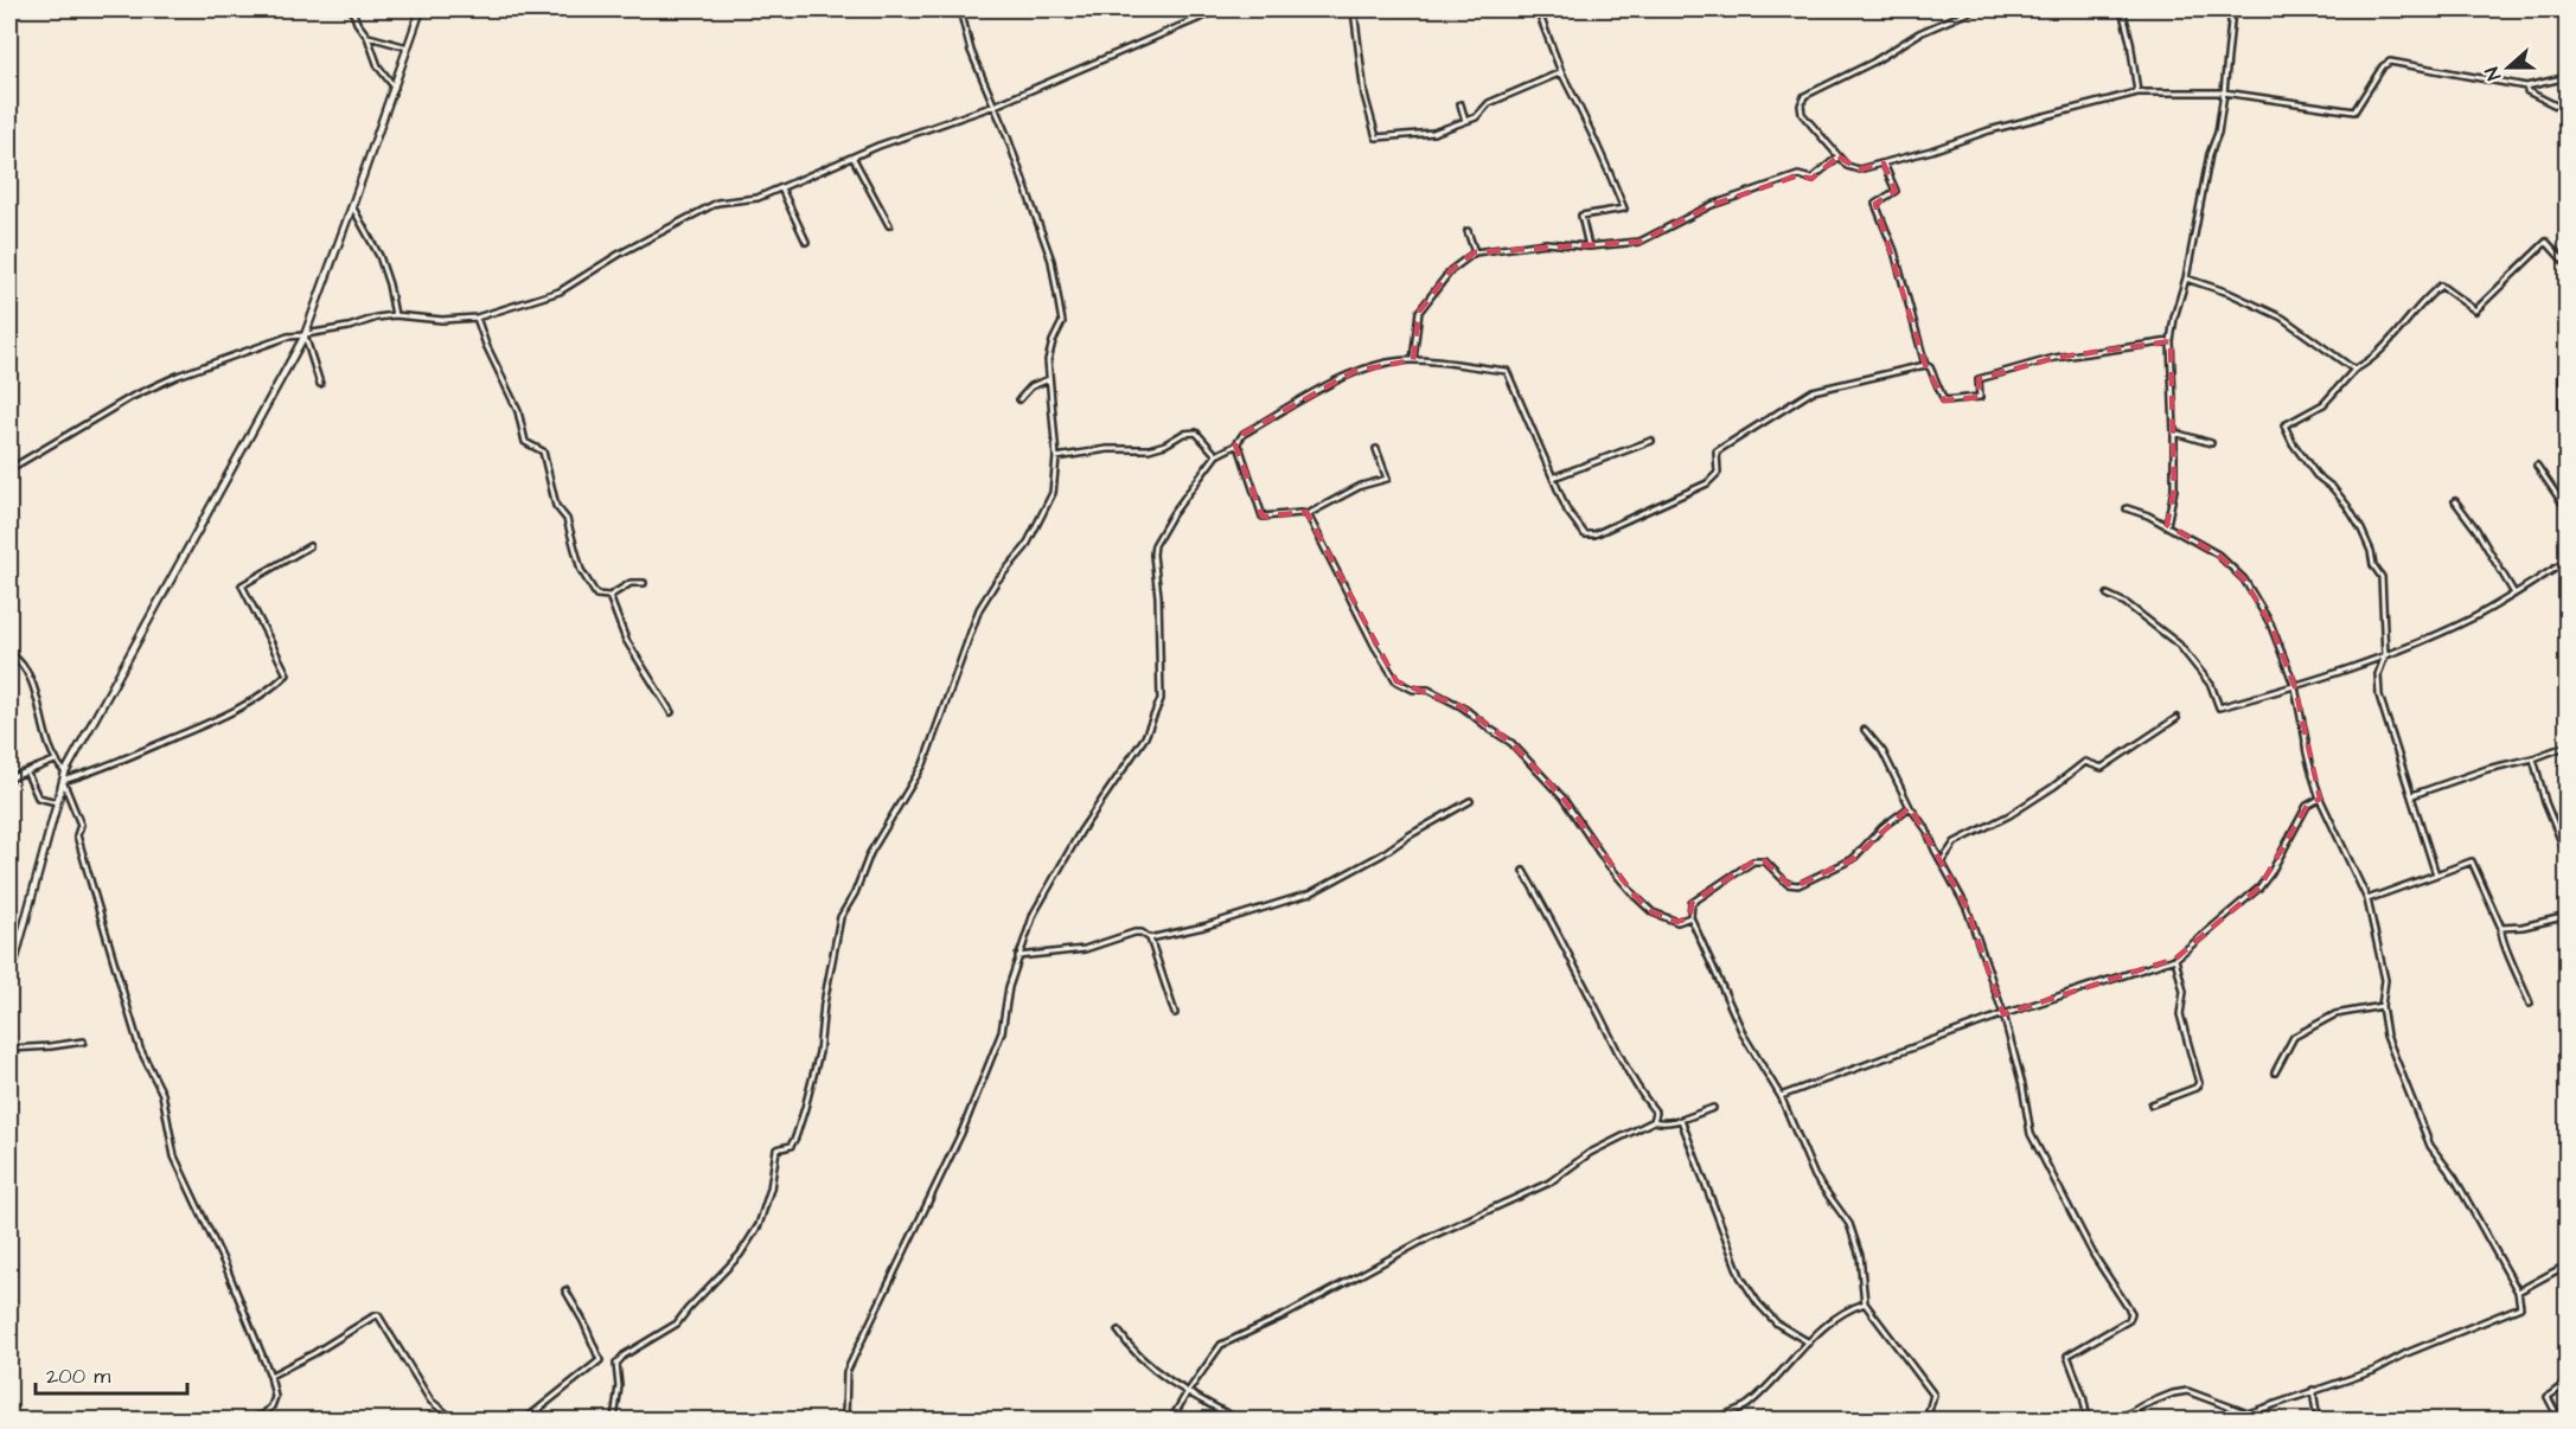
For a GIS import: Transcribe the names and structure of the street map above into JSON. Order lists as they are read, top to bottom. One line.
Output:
{"scale_bar":"200 m","north":"left"}
